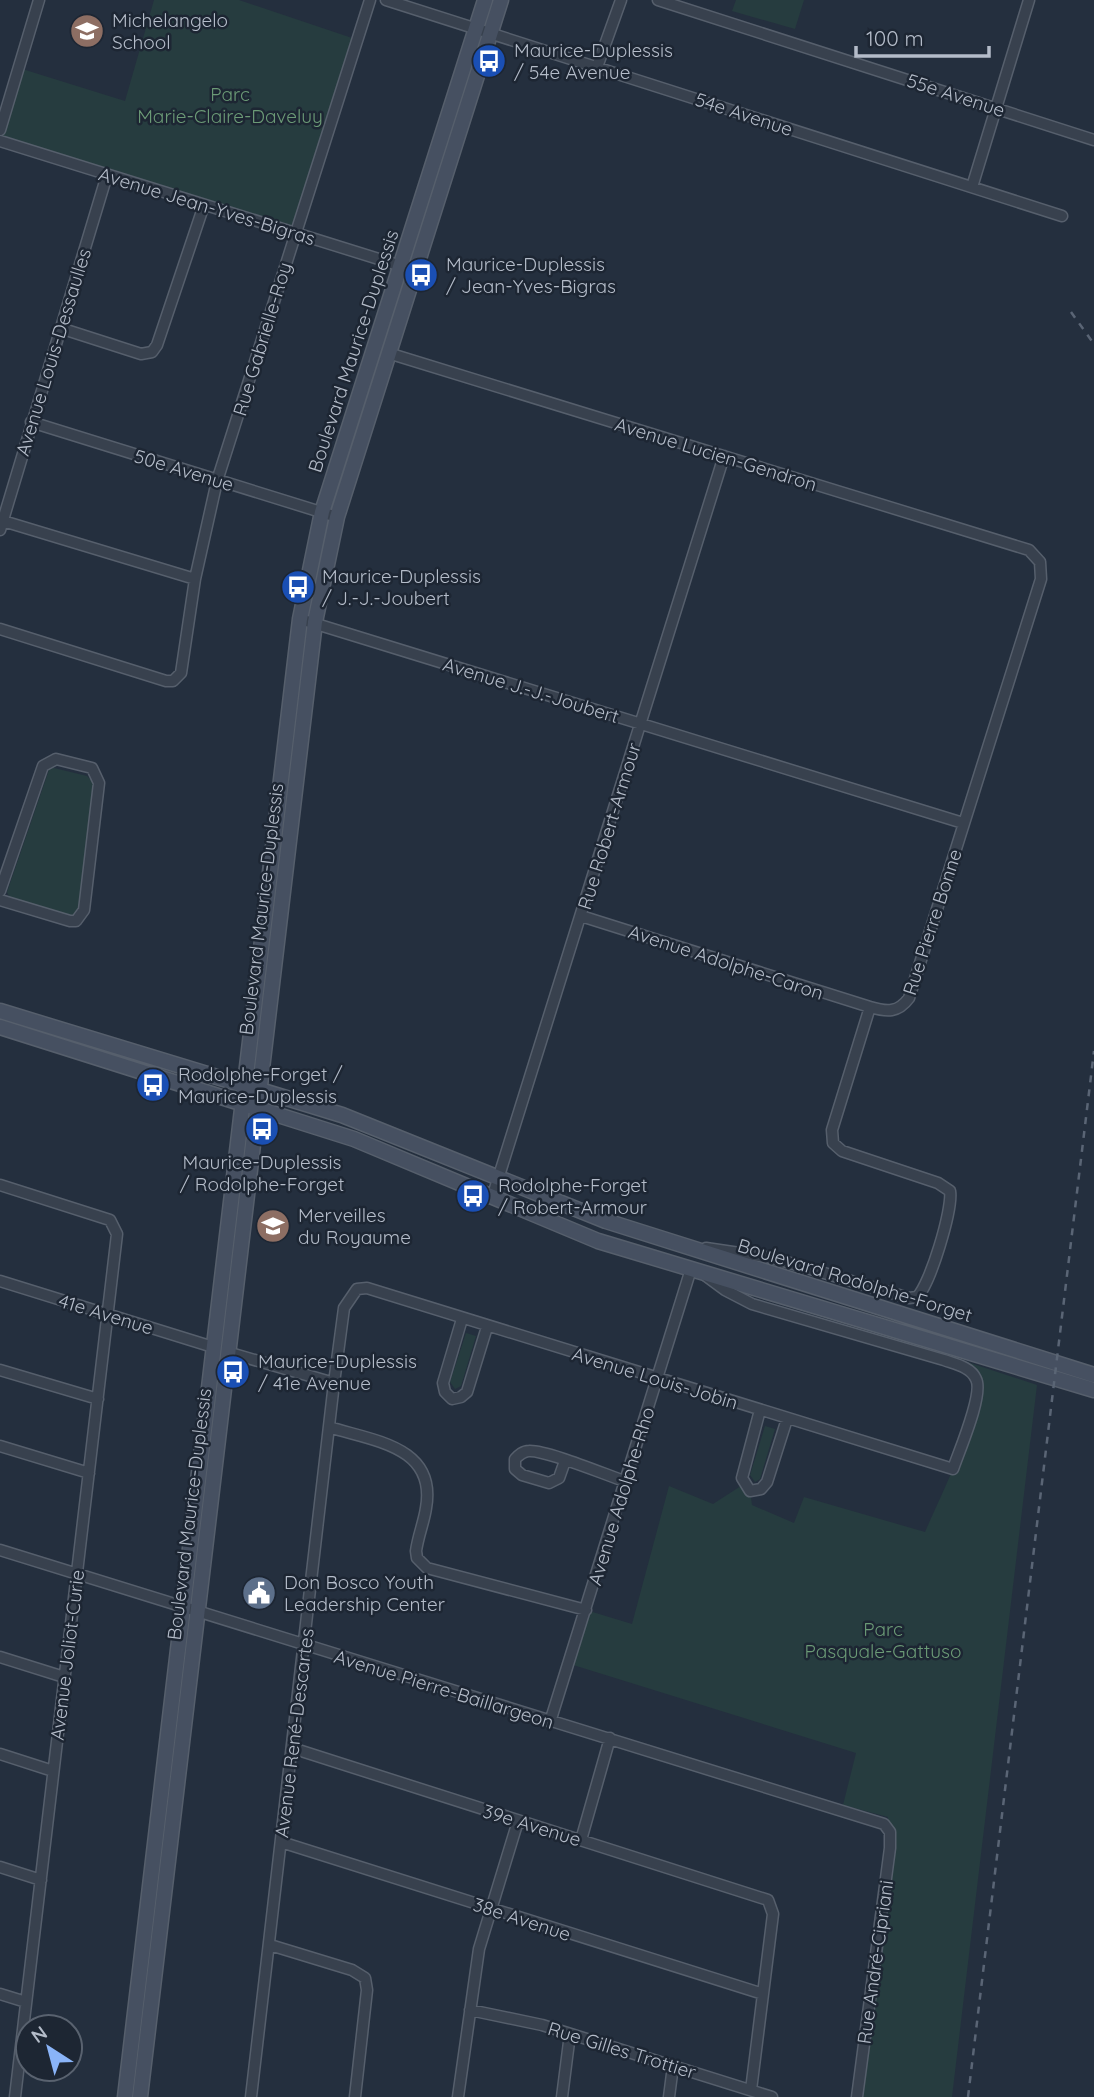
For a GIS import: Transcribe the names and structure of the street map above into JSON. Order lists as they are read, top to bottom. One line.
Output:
{"streets":{"street":["55e Avenue","54e Avenue","Avenue Jean-Yves-Bigras","Rue Gabrielle-Roy","Boulevard Maurice-Duplessis","Avenue Louis-Dessaulles","Avenue Lucien-Gendron","50e Avenue","Avenue J.-J.-Joubert","Rue Robert-Armour","Rue Pierre Bonne","Avenue Adolphe-Caron","Boulevard Rodolphe-Forget","41e Avenue","Avenue Louis-Jobin","Avenue Adolphe-Rho","Avenue Joliot-Curie","Avenue Pierre-Baillargeon","Avenue René-Descartes","39e Avenue","38e Avenue","Rue André-Cipriani","Rue Gilles Trottier"]},"crossings":[["54e Avenue","Boulevard Maurice-Duplessis"],["Avenue Jean-Yves-Bigras","Rue Gabrielle-Roy"],["Avenue Jean-Yves-Bigras","Boulevard Maurice-Duplessis"],["Avenue Jean-Yves-Bigras","Avenue Louis-Dessaulles"],["Rue Gabrielle-Roy","50e Avenue"],["Boulevard Maurice-Duplessis","Avenue Lucien-Gendron"],["Boulevard Maurice-Duplessis","50e Avenue"],["Boulevard Maurice-Duplessis","Avenue J.-J.-Joubert"],["Boulevard Maurice-Duplessis","Boulevard Rodolphe-Forget"],["Boulevard Maurice-Duplessis","41e Avenue"],["Boulevard Maurice-Duplessis","Avenue Pierre-Baillargeon"],["Avenue Louis-Dessaulles","50e Avenue"],["Avenue Lucien-Gendron","Rue Robert-Armour"],["Avenue Lucien-Gendron","Rue Pierre Bonne"],["Avenue J.-J.-Joubert","Rue Robert-Armour"],["Avenue J.-J.-Joubert","Rue Pierre Bonne"],["Rue Robert-Armour","Avenue Adolphe-Caron"],["Rue Robert-Armour","Boulevard Rodolphe-Forget"],["Rue Pierre Bonne","Avenue Adolphe-Caron"],["Boulevard Rodolphe-Forget","Avenue Louis-Jobin"],["Boulevard Rodolphe-Forget","Avenue Adolphe-Rho"],["41e Avenue","Avenue Joliot-Curie"],["41e Avenue","Avenue René-Descartes"],["Avenue Louis-Jobin","Avenue Adolphe-Rho"],["Avenue Louis-Jobin","Avenue René-Descartes"],["Avenue Adolphe-Rho","Avenue Pierre-Baillargeon"],["Avenue Joliot-Curie","Avenue Pierre-Baillargeon"],["Avenue Pierre-Baillargeon","Avenue René-Descartes"],["Avenue Pierre-Baillargeon","Rue André-Cipriani"],["Avenue René-Descartes","39e Avenue"],["Avenue René-Descartes","38e Avenue"],["39e Avenue","38e Avenue"]],"parks":["Parc Marie-Claire-Daveluy","Parc Pasquale-Gattuso"],"places":{"school or university":["Michelangelo School","Merveilles du Royaume"],"bus stop":["Maurice-Duplessis / 54e Avenue","Maurice-Duplessis / Jean-Yves-Bigras","Maurice-Duplessis / J.-J.-Joubert","Rodolphe-Forget / Maurice-Duplessis","Maurice-Duplessis / Rodolphe-Forget","Rodolphe-Forget / Robert-Armour","Maurice-Duplessis / 41e Avenue"],"public building":["Don Bosco Youth Leadership Center"]},"scale_bar":"100 m","north":"top left"}
